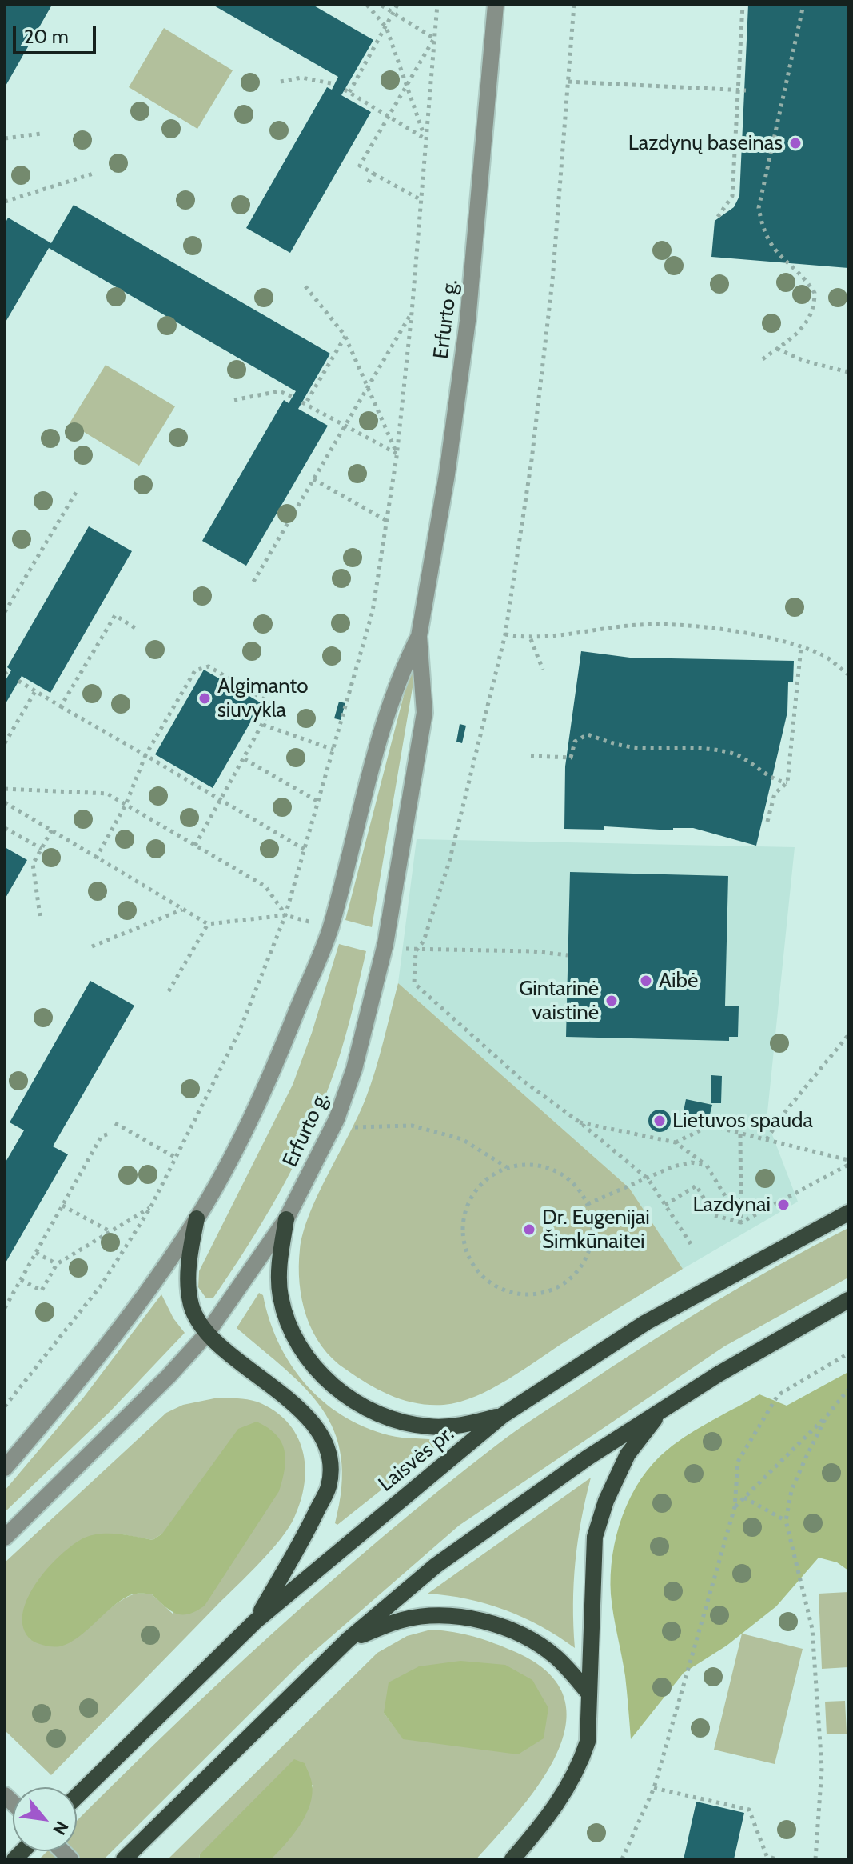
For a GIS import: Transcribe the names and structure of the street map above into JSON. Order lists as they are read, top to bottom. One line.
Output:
{"streets":{"main road":["Laisvės pr."],"street":["Erfurto g."]},"places":["Lazdynų baseinas","Algimanto siuvykla","Aibė","Gintarinė vaistinė","Lietuvos spauda","Lazdynai","Dr. Eugenijai Šimkūnaitei"],"scale_bar":"20 m","north":"bottom right"}
